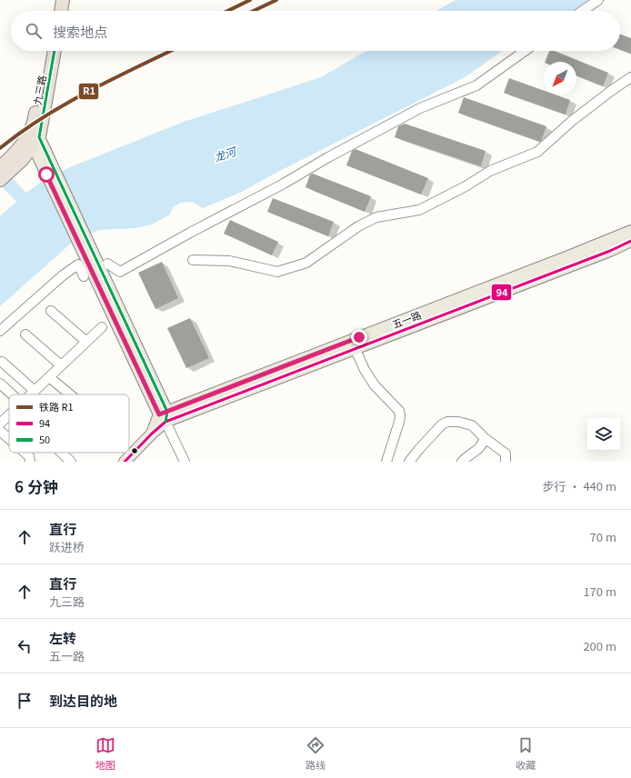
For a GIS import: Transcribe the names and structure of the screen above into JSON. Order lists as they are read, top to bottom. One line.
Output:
{"streets":{"highway":["九三路"],"main road":["五一路"]},"water":["龙河"],"lines":["rail line R1","transit line 50","transit line 94"],"legend":["铁路 R1","94","50"],"north":"bottom left","page":{"search":"搜索地点","heading":["6 分钟","步行 · 440 m"],"list":[["直行","跃进桥","70 m"],["直行","九三路","170 m"],["左转","五一路","200 m"],"到达目的地"],"nav":["地图","路线","收藏"]}}
